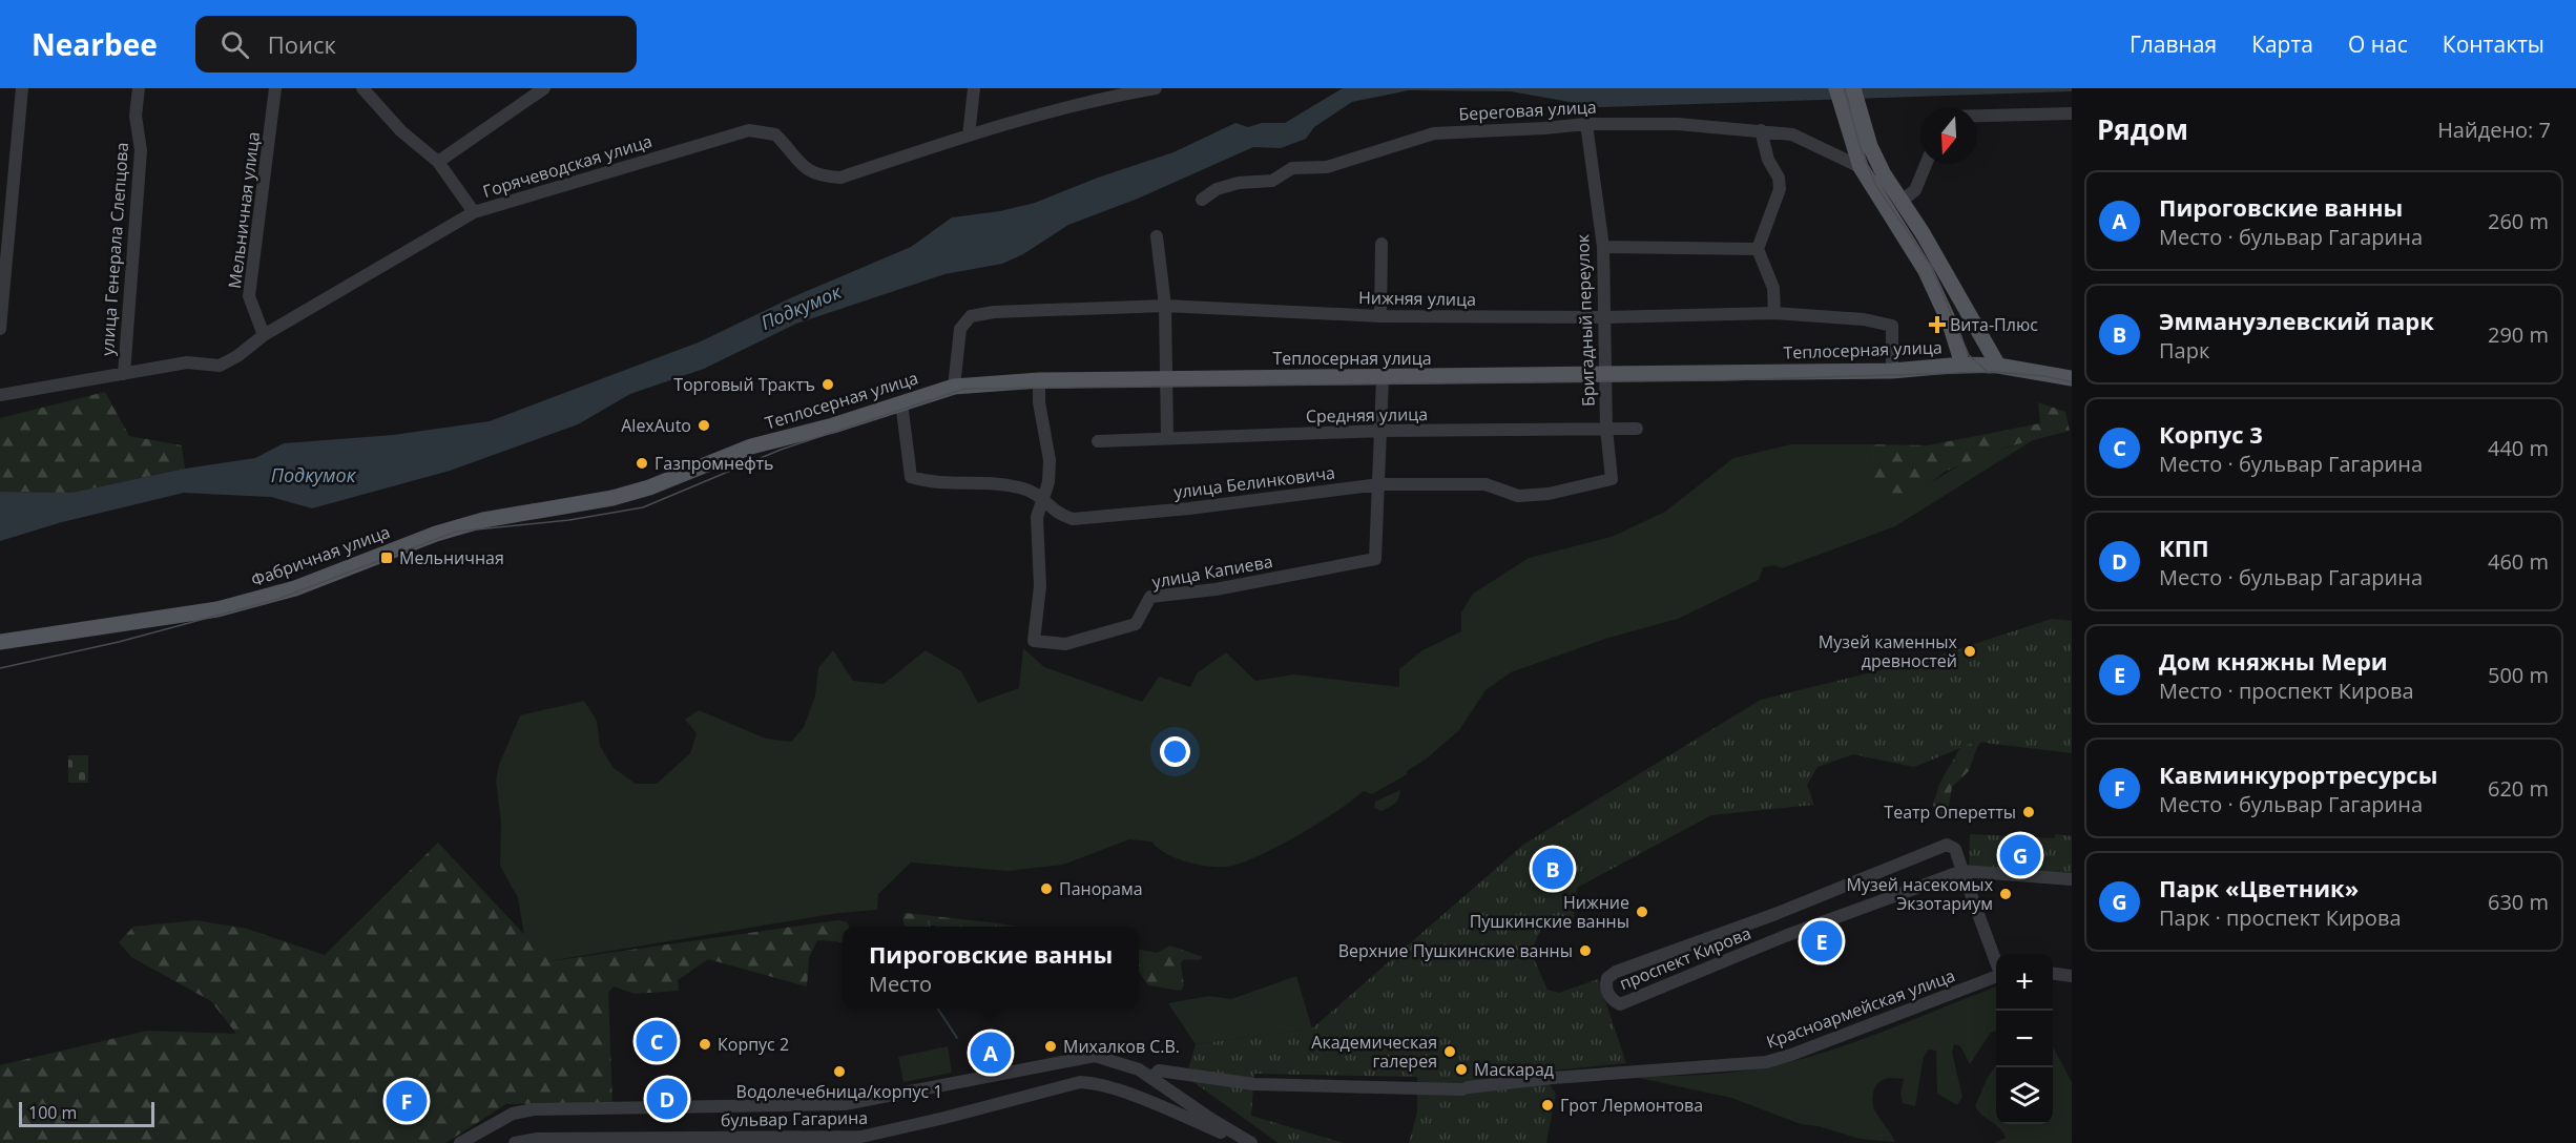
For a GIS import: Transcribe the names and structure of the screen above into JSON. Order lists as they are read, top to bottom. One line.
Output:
{"streets":{"main road":["Теплосерная улица","Фабричная улица"],"street":["Береговая улица","Горячеводская улица","Мельничная улица","улица Генерала Слепцова","Нижняя улица","Бригадный переулок","Средняя улица","улица Белинковича","улица Капиева","проспект Кирова","Красноармейская улица","бульвар Гагарина"]},"crossings":[["Береговая улица","Бригадный переулок"],["Горячеводская улица","Мельничная улица"],["Горячеводская улица","улица Генерала Слепцова"],["Нижняя улица","Бригадный переулок"],["Нижняя улица","Теплосерная улица"],["Бригадный переулок","Теплосерная улица"],["Бригадный переулок","Средняя улица"],["Бригадный переулок","улица Белинковича"],["Теплосерная улица","улица Белинковича"],["Теплосерная улица","Фабричная улица"],["улица Белинковича","улица Капиева"],["проспект Кирова","Красноармейская улица"],["Красноармейская улица","бульвар Гагарина"]],"water":["Подкумок"],"places":{"health":["Вита-Плюс"],"other":["Торговый Трактъ","AlexAuto","Газпромнефть","Музей каменных древностей","Театр Оперетты","Панорама","Музей насекомых Экзотариум","Нижние Пушкинские ванны","Верхние Пушкинские ванны","Корпус 2","Михалков С.В.","Академическая галерея","Маскарад","Водолечебница/корпус 1","Грот Лермонтова"],"transit":["Мельничная"]},"scale_bar":"100 m","north":"bottom","page":{"header":"Nearbee","search":"Поиск","nav":["Главная","Карта","О нас","Контакты"],"heading":["Рядом","Найдено: 7"],"list":[{"mark":"A","name":"Пироговские ванны","note":"Место · бульвар Гагарина","value":"260 m"},{"mark":"B","name":"Эммануэлевский парк","note":"Парк","value":"290 m"},{"mark":"C","name":"Корпус 3","note":"Место · бульвар Гагарина","value":"440 m"},{"mark":"D","name":"КПП","note":"Место · бульвар Гагарина","value":"460 m"},{"mark":"E","name":"Дом княжны Мери","note":"Место · проспект Кирова","value":"500 m"},{"mark":"F","name":"Кавминкурортресурсы","note":"Место · бульвар Гагарина","value":"620 m"},{"mark":"G","name":"Парк «Цветник»","note":"Парк · проспект Кирова","value":"630 m"}],"pins":["G","B","E","C","A","D","F"],"popup":["Пироговские ванны","Место"],"map_buttons":["+","−"],"scale":"100 m"}}
